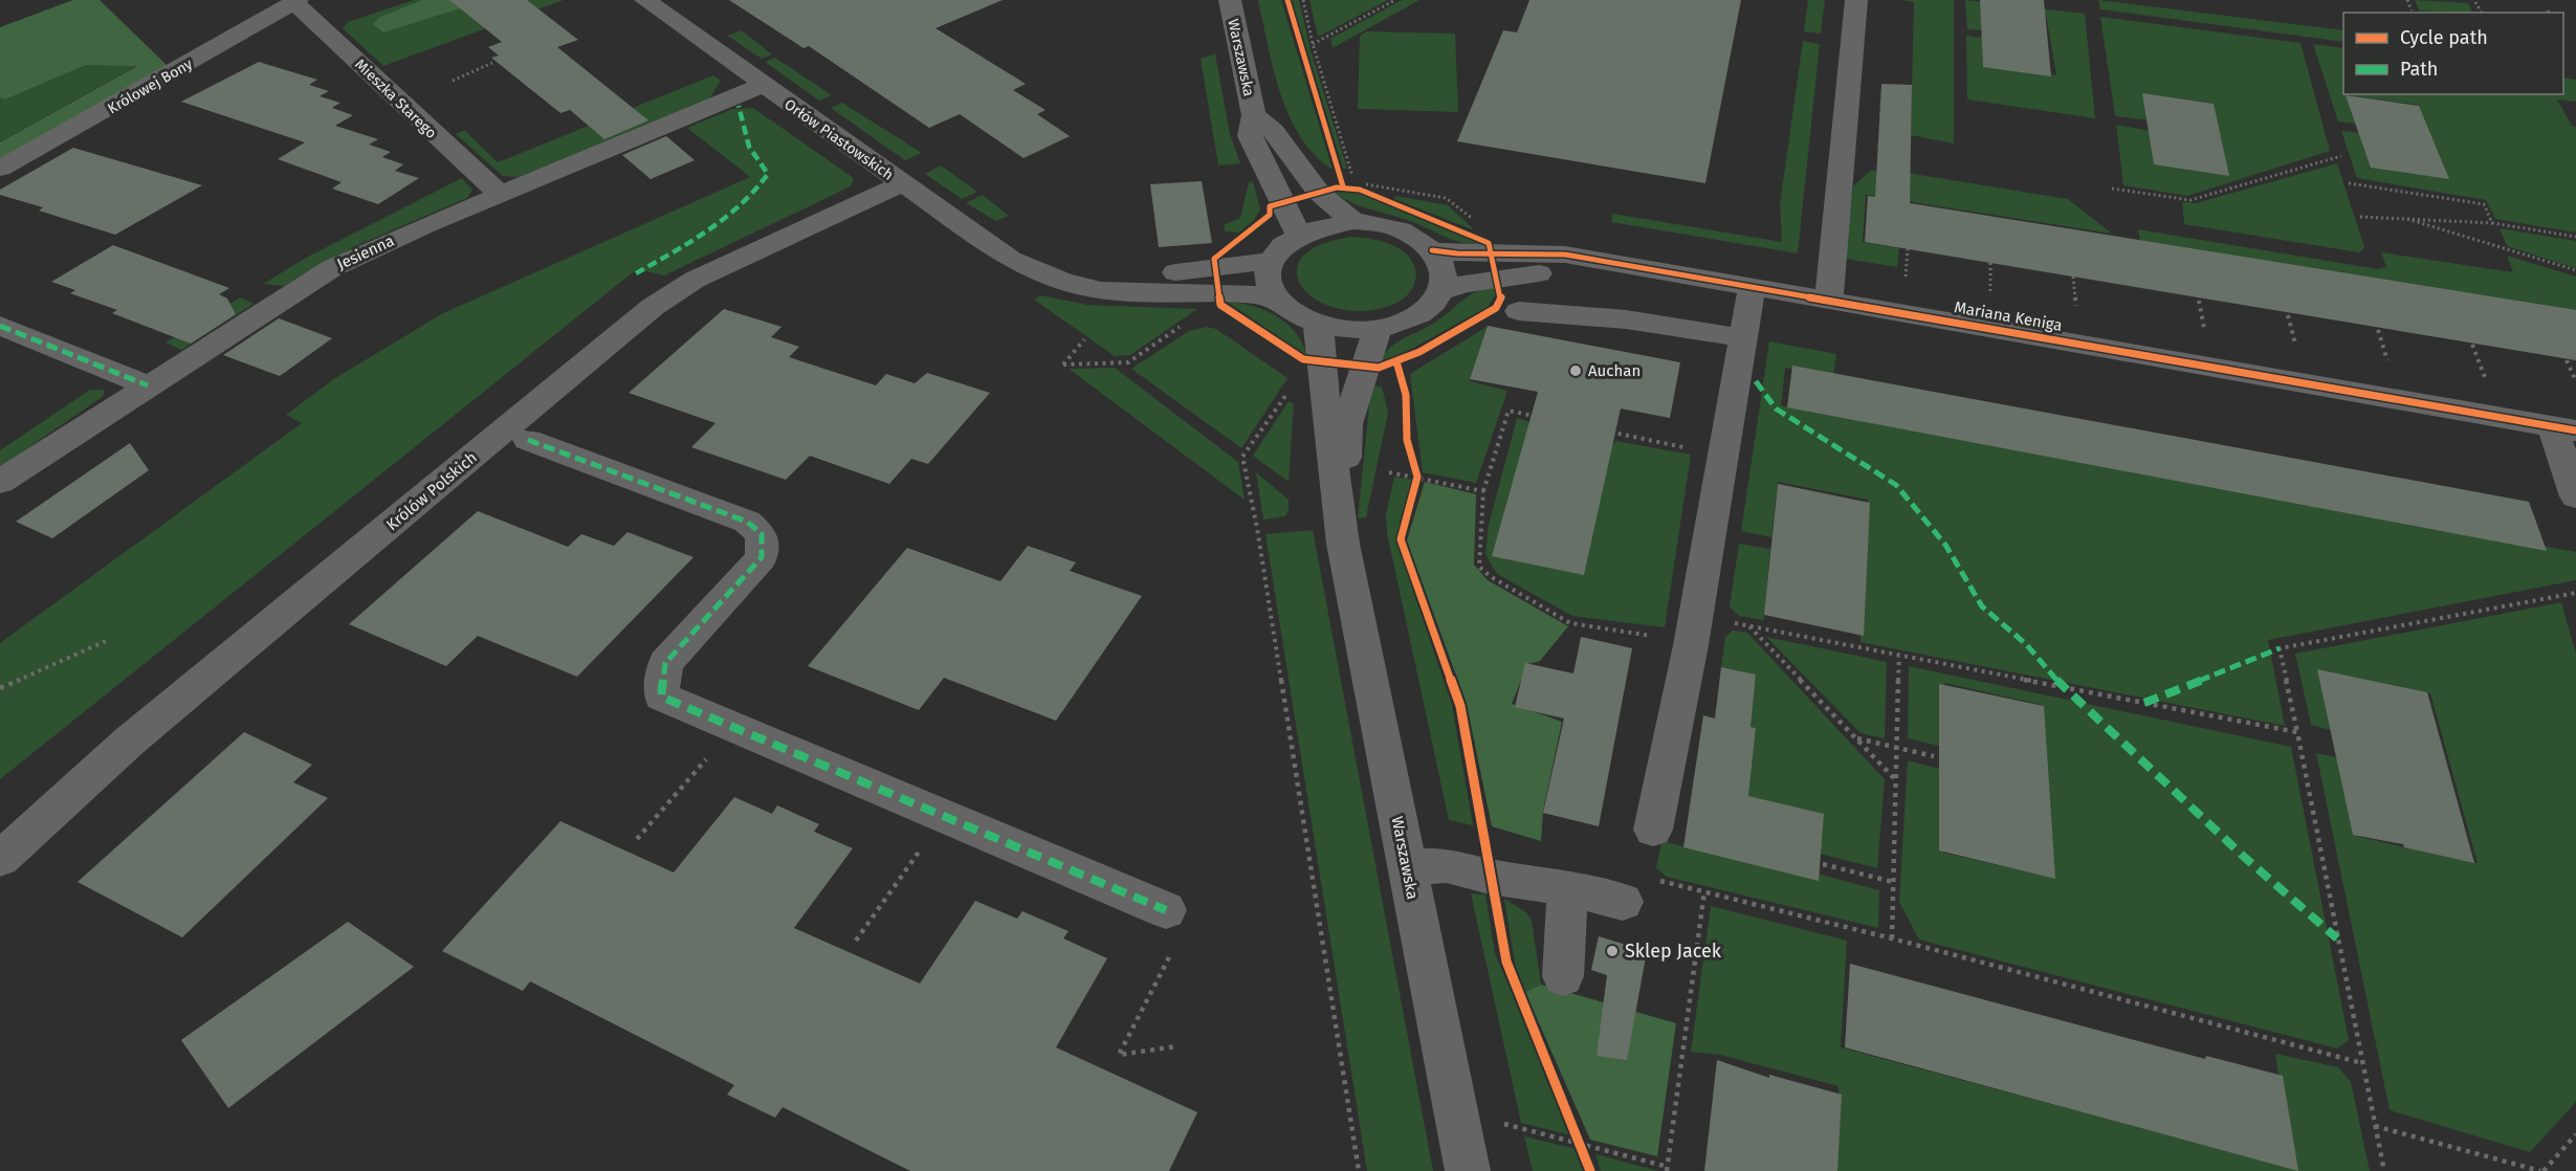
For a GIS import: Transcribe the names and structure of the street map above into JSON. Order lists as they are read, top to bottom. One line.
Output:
{"streets":{"street":["Warszawska","Królowej Bony","Mieszka Starego","Orłów Piastowskich","Jesienna","Mariana Keniga","Królów Polskich"]},"crossings":[["Warszawska","Orłów Piastowskich"],["Warszawska","Mariana Keniga"],["Królowej Bony","Mieszka Starego"],["Mieszka Starego","Jesienna"],["Orłów Piastowskich","Jesienna"],["Orłów Piastowskich","Mariana Keniga"],["Orłów Piastowskich","Królów Polskich"]],"places":["Auchan","Sklep Jacek"],"legend":["Cycle path","Path"]}
